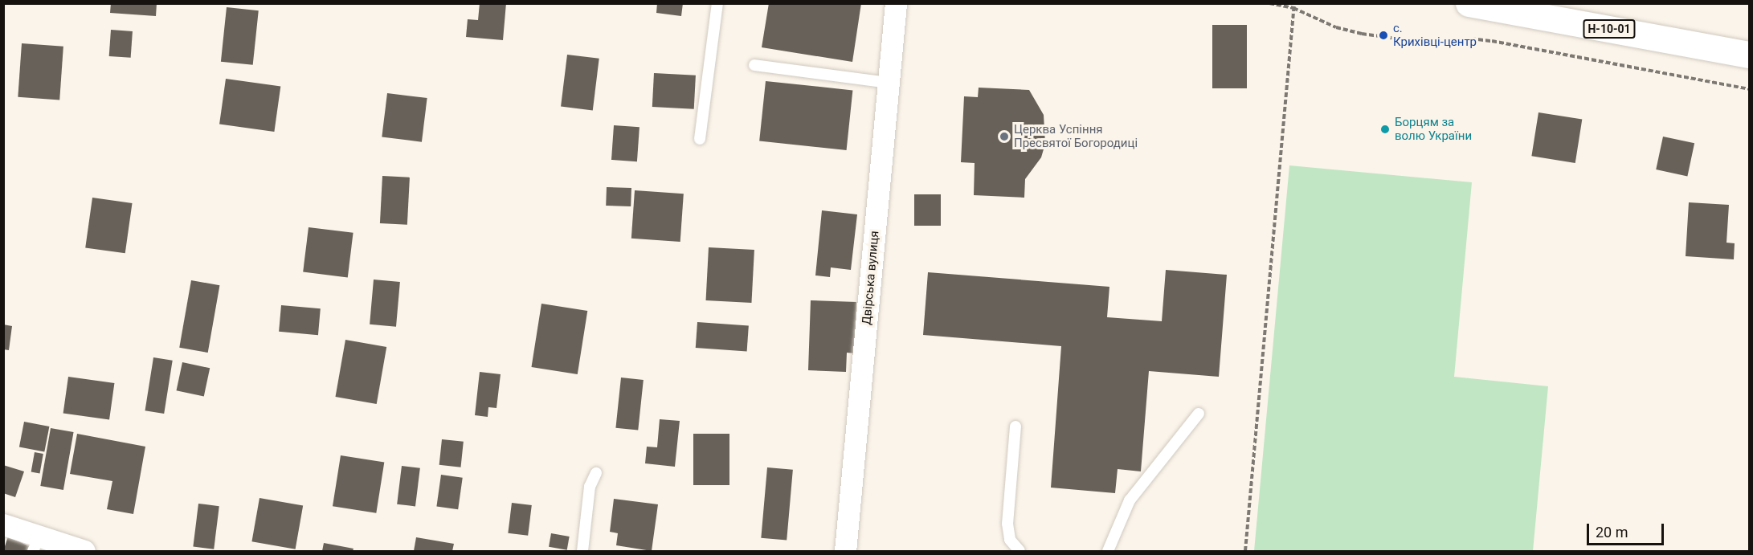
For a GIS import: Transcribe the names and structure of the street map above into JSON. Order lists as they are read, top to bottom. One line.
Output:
{"streets":{"main road":["Н-10-01"],"street":["Двірська вулиця"]},"places":["с. Крихівці-центр","Борцям за волю України","Церква Успіння Пресвятої Богородиці"],"scale_bar":"20 m"}
